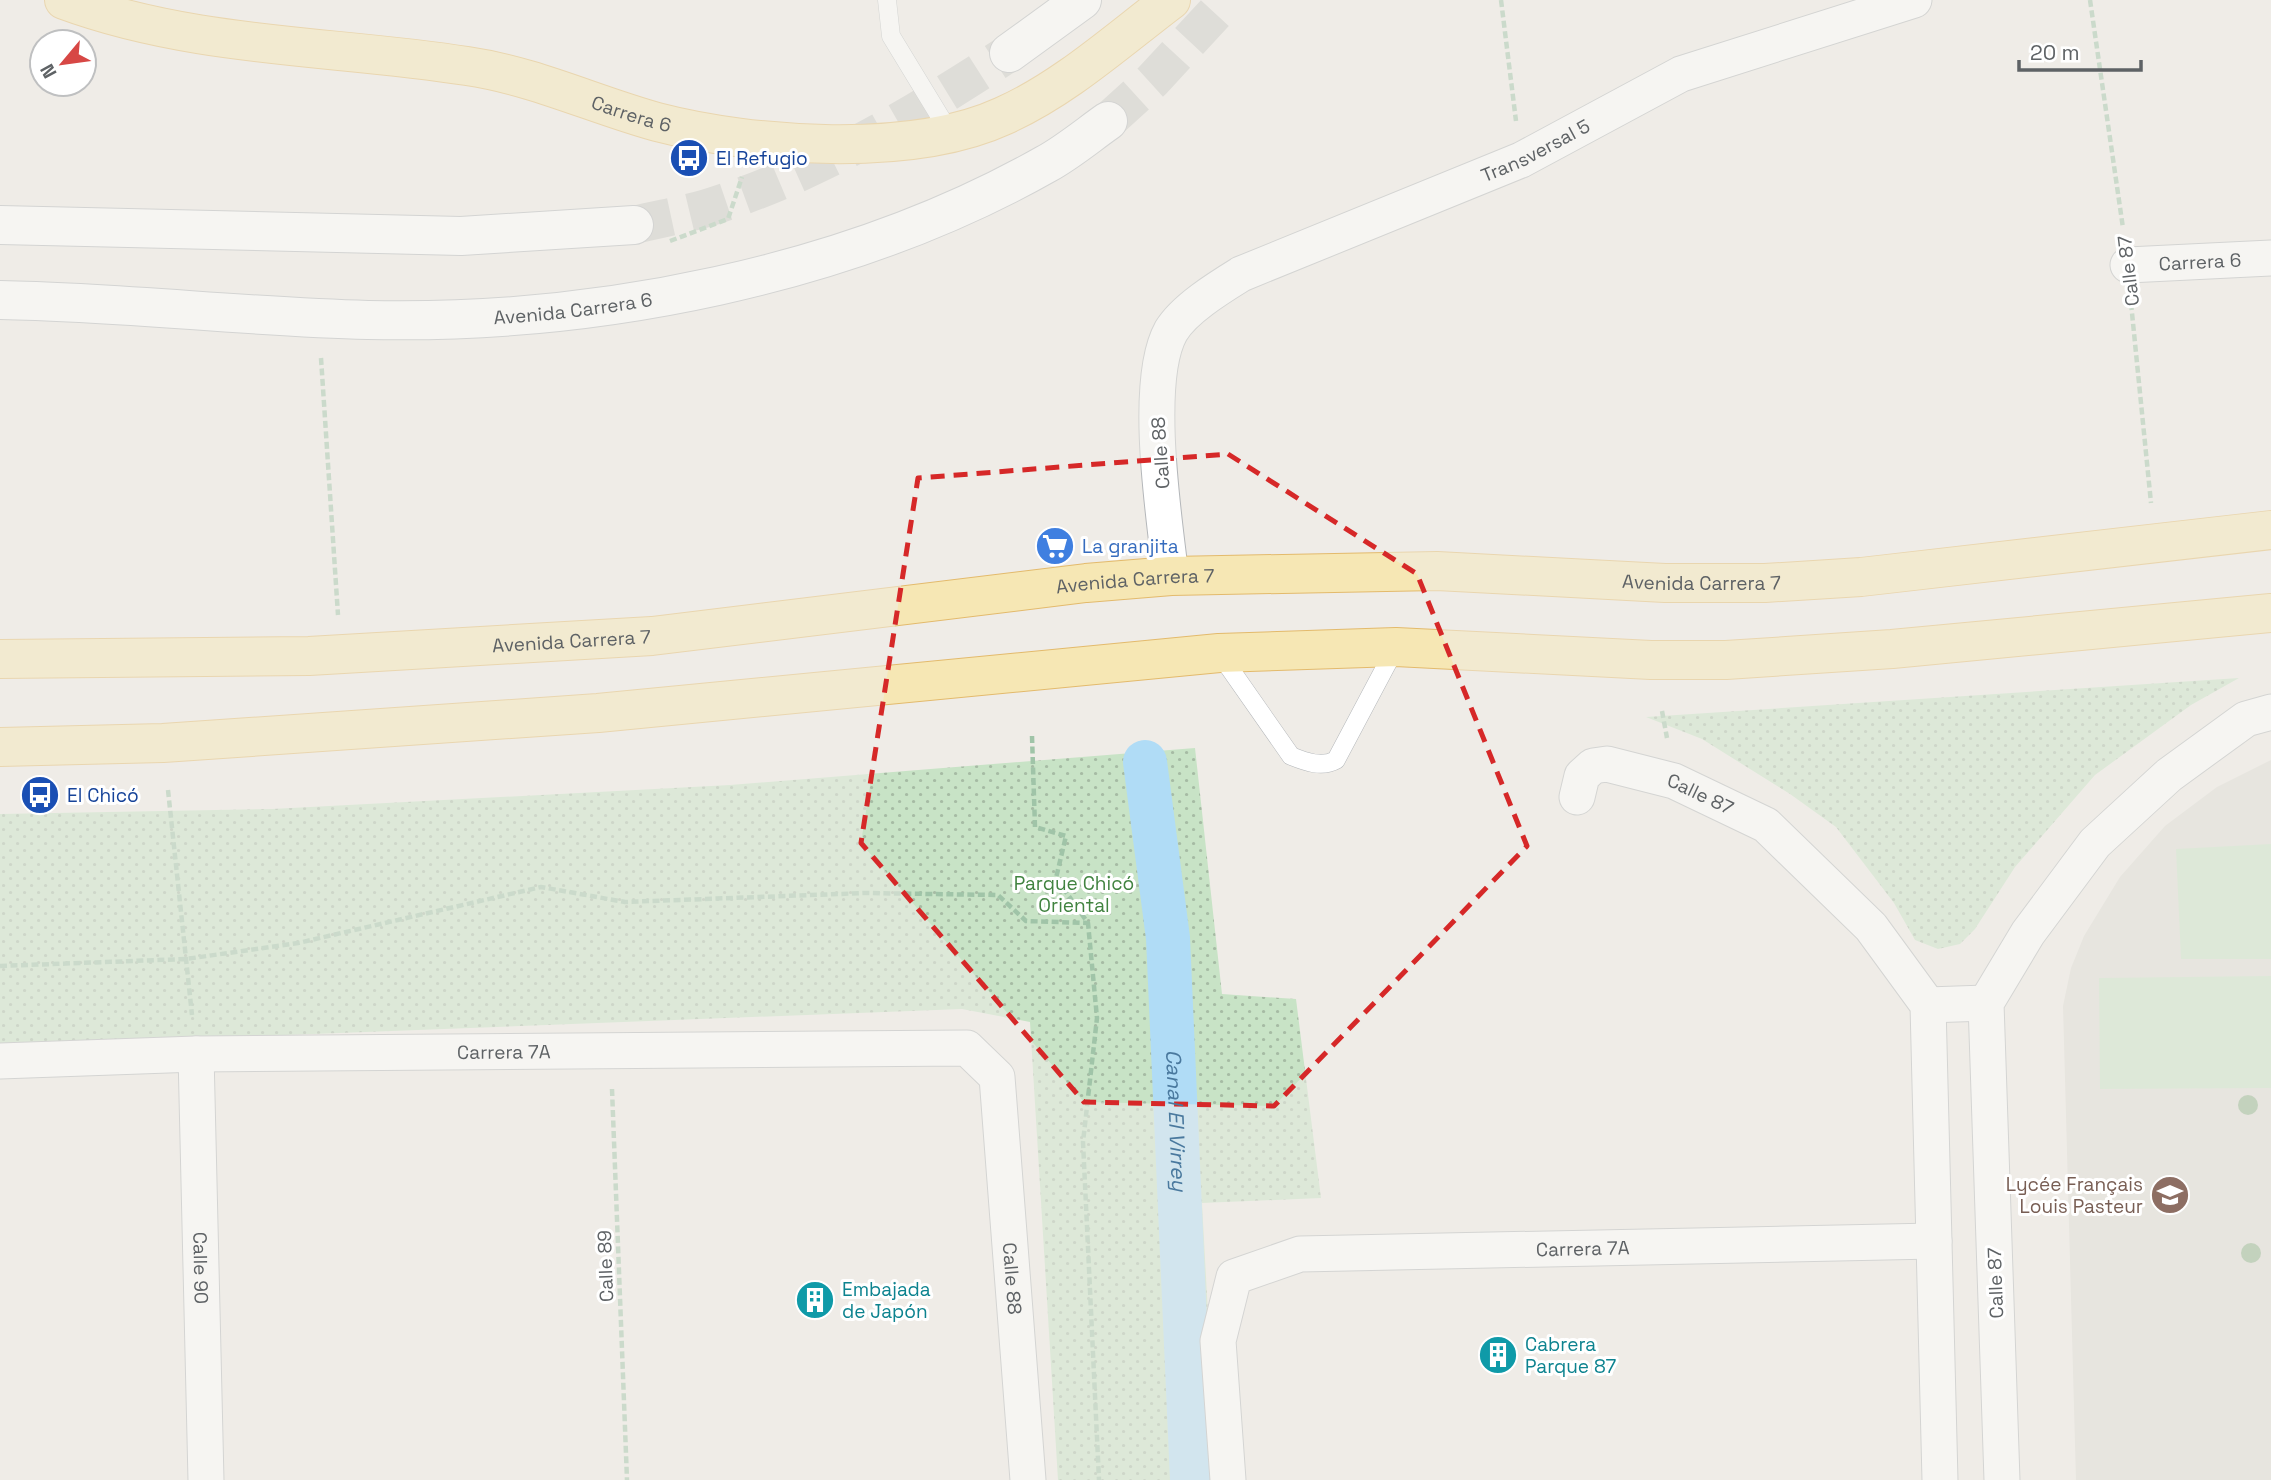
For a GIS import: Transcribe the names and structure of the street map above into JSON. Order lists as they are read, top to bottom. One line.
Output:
{"streets":{"main road":["Carrera 6","Avenida Carrera 6","Avenida Carrera 7"],"street":["Transversal 5","Calle 87","Calle 88","Carrera 7A","Calle 90"],"path":["Calle 89"]},"crossings":[["Carrera 6","Calle 87"],["Transversal 5","Calle 88"],["Calle 87","Avenida Carrera 7"],["Calle 88","Avenida Carrera 7"],["Calle 88","Carrera 7A"],["Carrera 7A","Calle 89"],["Carrera 7A","Calle 90"]],"water":["Canal El Virrey"],"parks":["Parque Chicó Oriental"],"places":{"bus stop":["El Refugio","El Chicó"],"supermarket":["La granjita"],"school or university":["Lycée Français Louis Pasteur"],"building":["Embajada de Japón","Cabrera Parque 87"]},"scale_bar":"20 m","north":"bottom left"}
